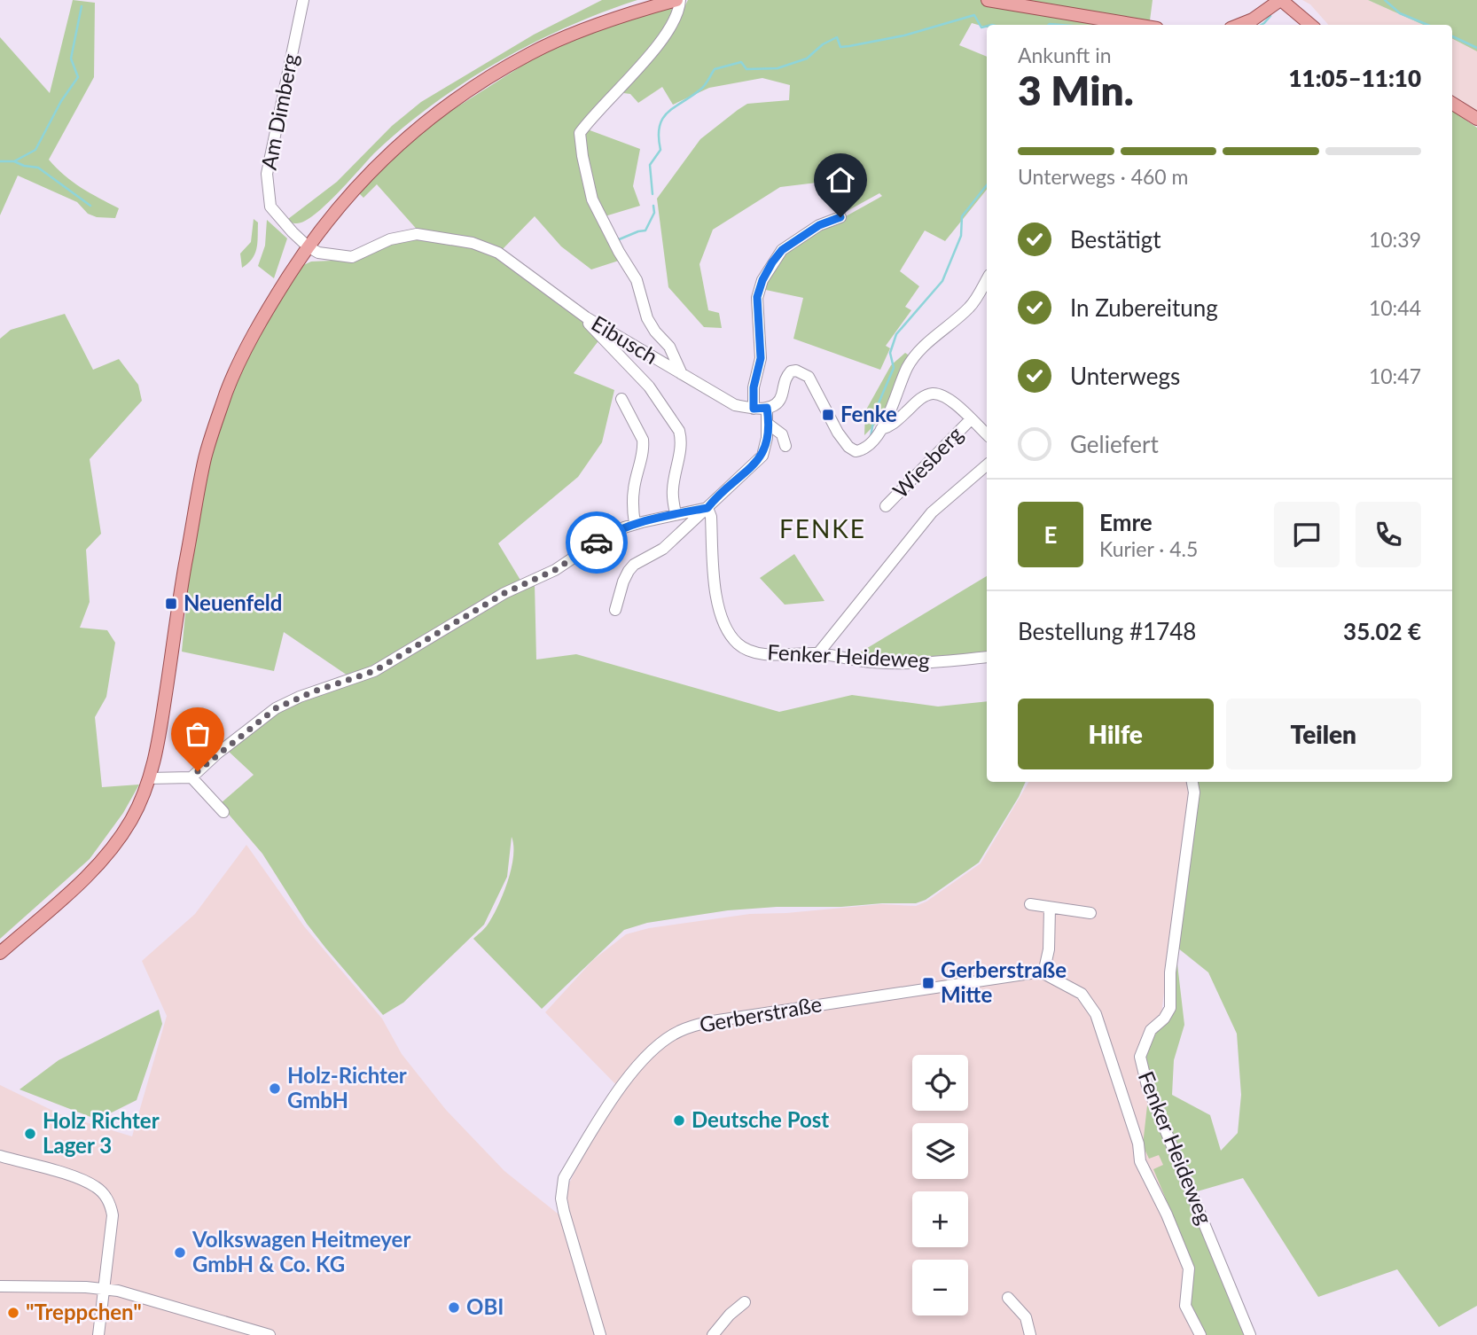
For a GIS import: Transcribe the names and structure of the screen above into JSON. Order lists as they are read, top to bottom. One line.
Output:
{"streets":{"street":["Am Dimberg","Eibusch","Wiesberg","Fenker Heideweg","Gerberstraße"]},"crossings":[["Am Dimberg","Eibusch"]],"districts":["FENKE"],"places":{"transit":["Fenke","Neuenfeld","Gerberstraße Mitte"],"other":["Holz-Richter GmbH","Deutsche Post","Holz Richter Lager 3","Volkswagen Heitmeyer GmbH & Co. KG","OBI","\"Treppchen\""]},"page":{"heading":["3 Min.","Ankunft in","11:05–11:10"],"panel":["Emre","Kurier · 4.5","Bestellung #1748","35.02 €"],"bar":"Unterwegs · 460 m","list":[["Bestätigt","10:39"],["In Zubereitung","10:44"],["Unterwegs","10:47"],"Geliefert"],"round":"E","buttons":["Hilfe","Teilen"],"map_buttons":["+","−"]}}
